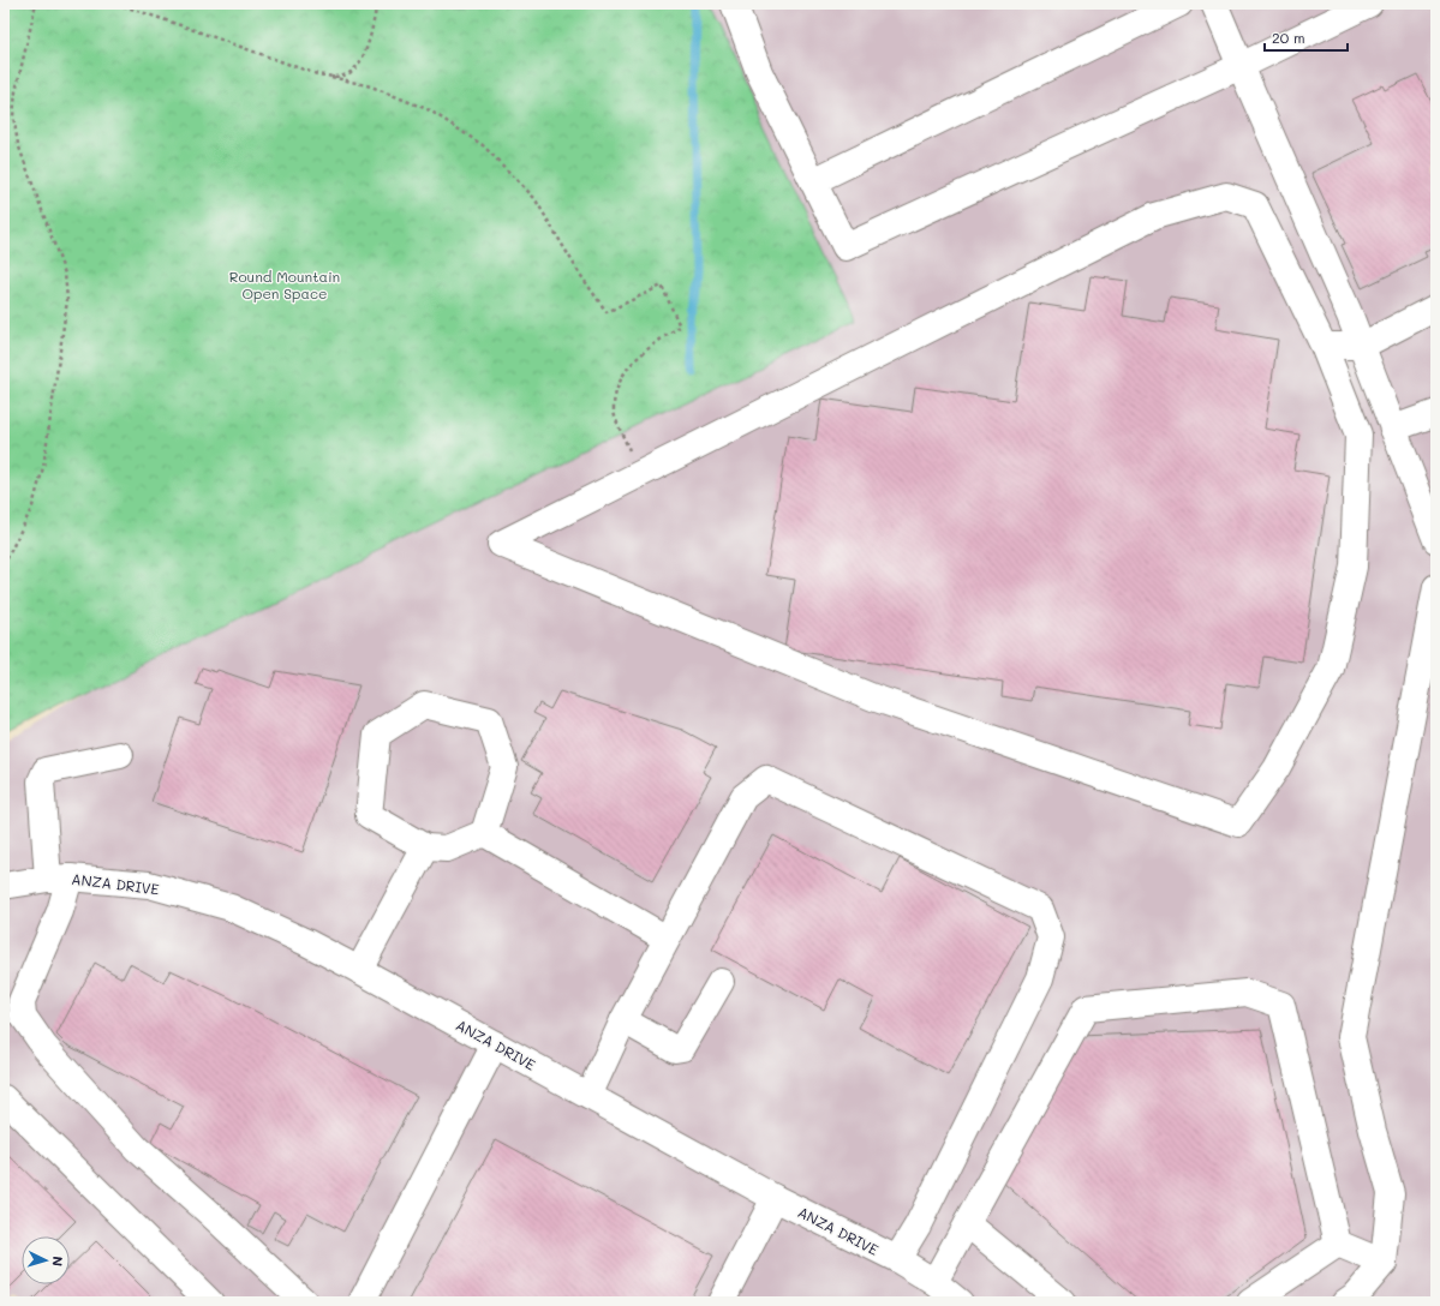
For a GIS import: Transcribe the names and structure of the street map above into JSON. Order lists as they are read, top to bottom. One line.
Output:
{"streets":{"street":["ANZA DRIVE"]},"parks":["Round Mountain Open Space"],"scale_bar":"20 m","north":"right"}
